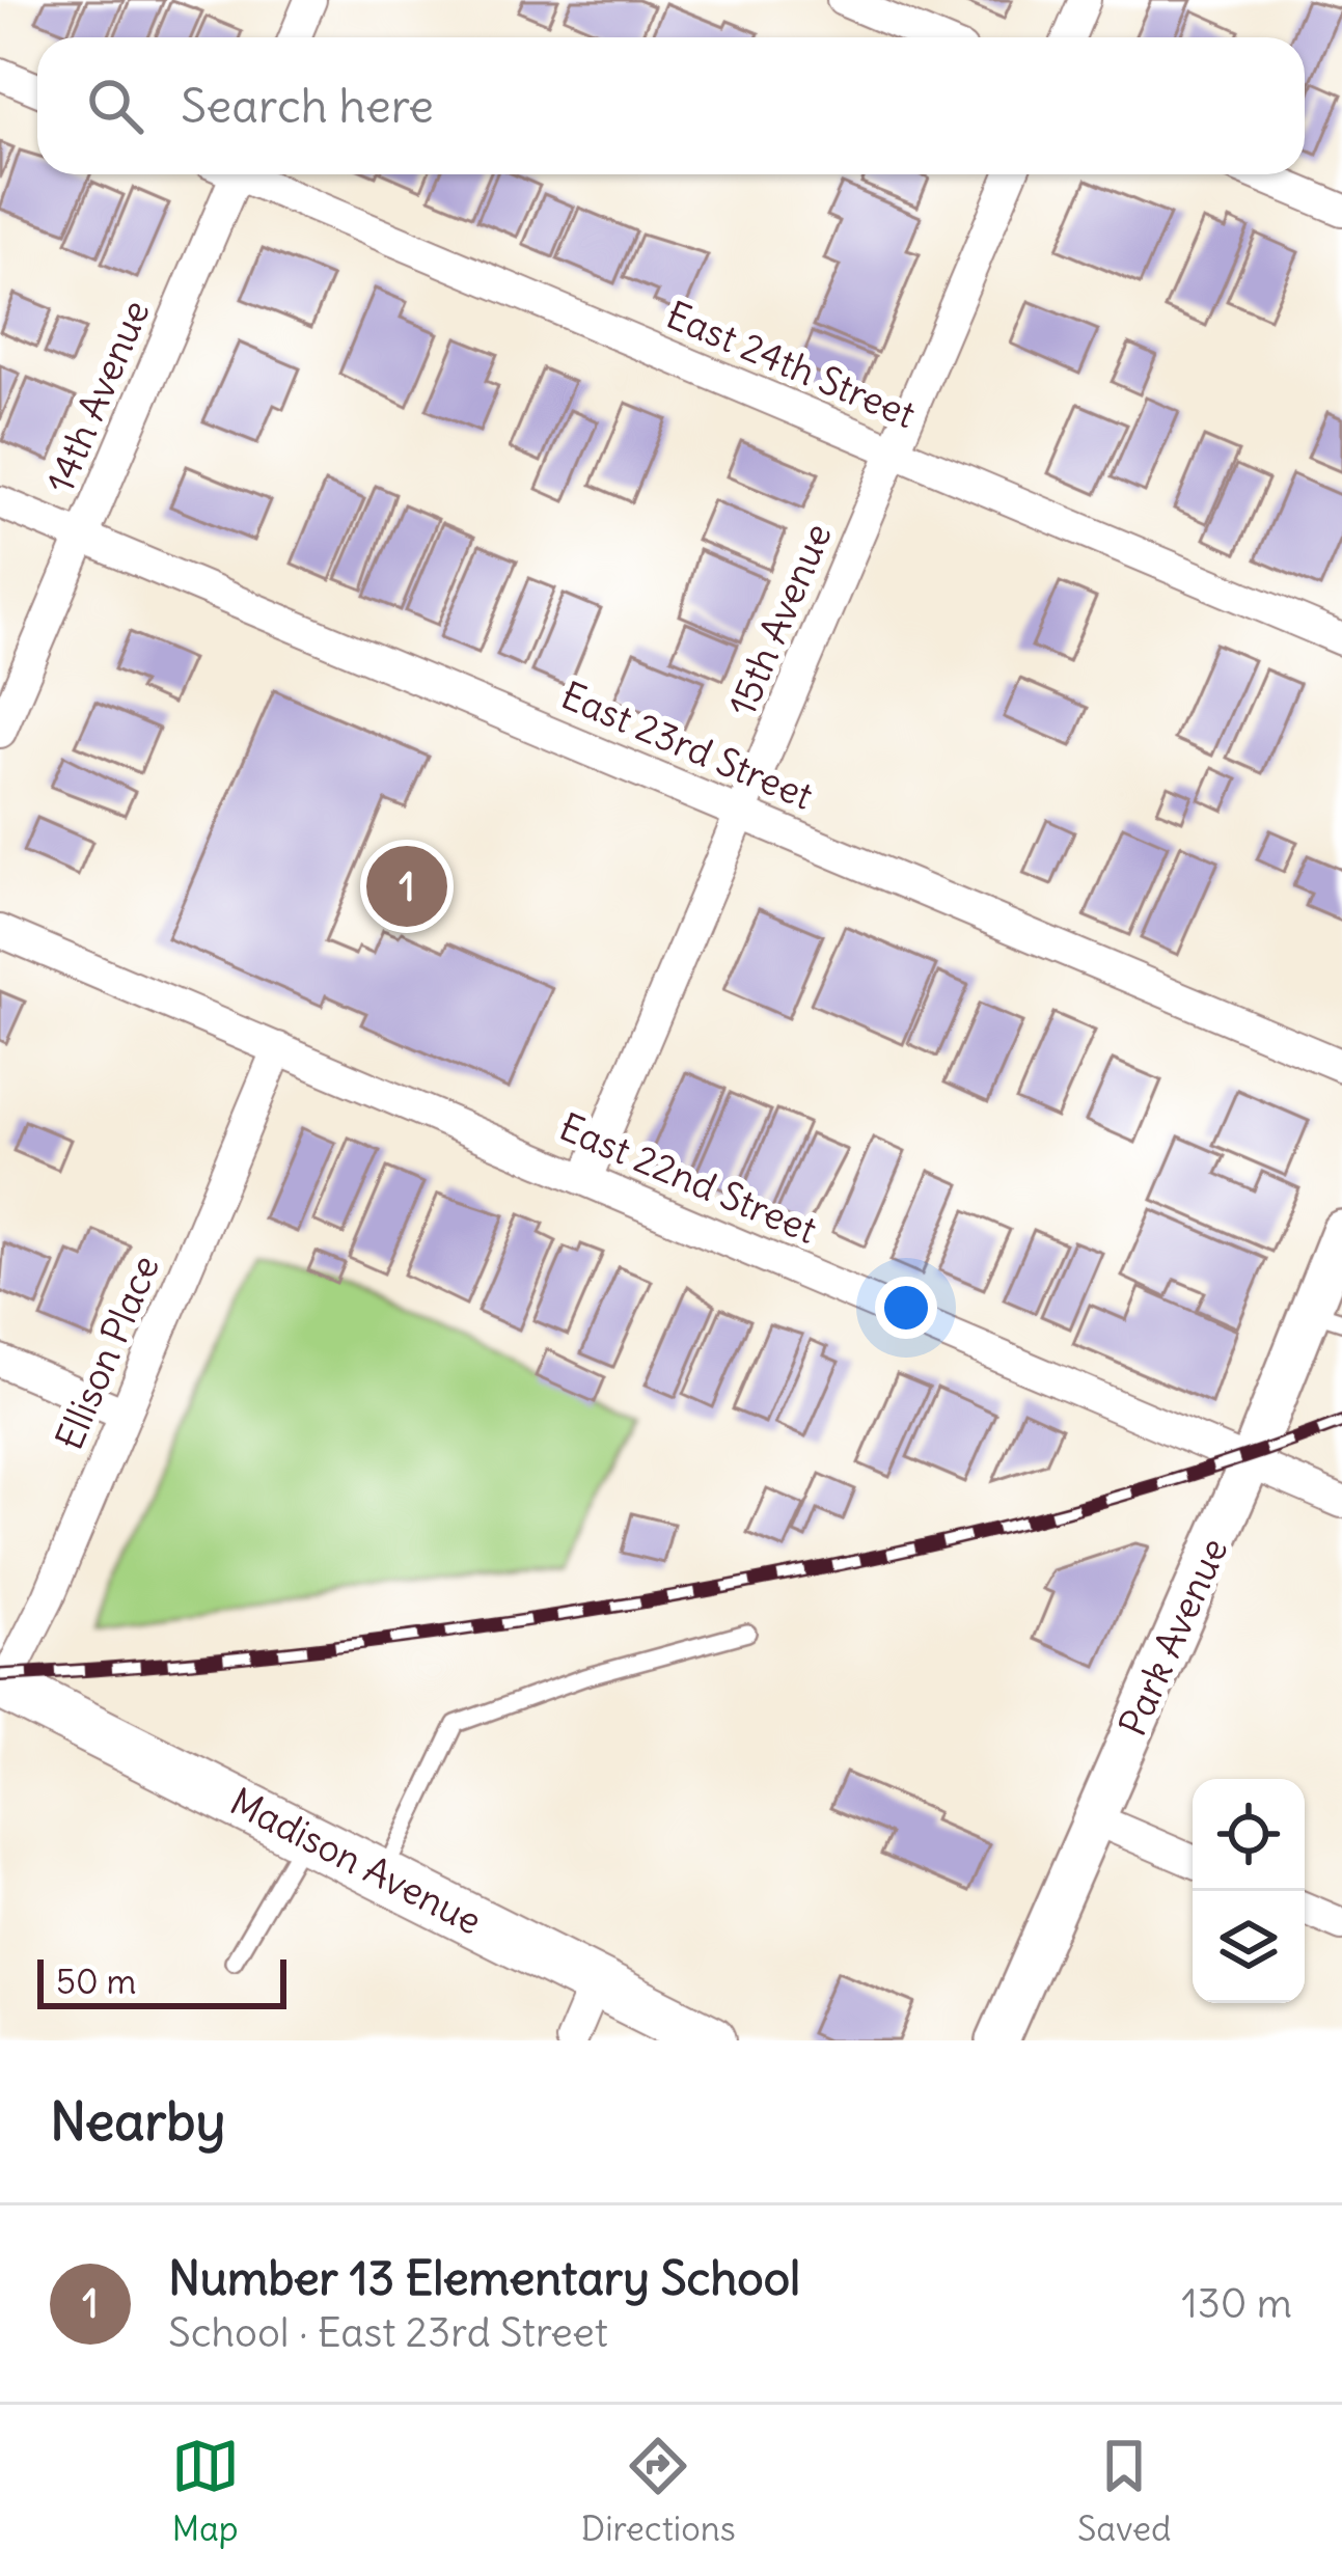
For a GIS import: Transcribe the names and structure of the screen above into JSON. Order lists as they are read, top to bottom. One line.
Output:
{"streets":{"main road":["Madison Avenue"],"street":["East 24th Street","14th Avenue","15th Avenue","East 23rd Street","East 22nd Street","Ellison Place","Park Avenue"]},"crossings":[["East 24th Street","15th Avenue"],["14th Avenue","East 23rd Street"],["15th Avenue","East 23rd Street"],["15th Avenue","East 22nd Street"],["East 22nd Street","Ellison Place"],["East 22nd Street","Park Avenue"],["Ellison Place","Madison Avenue"]],"scale_bar":"50 m","page":{"search":"Search here","pins":"1","scale":"50 m","heading":"Nearby","list":[{"mark":"1","name":"Number 13 Elementary School","note":"School · East 23rd Street","value":"130 m"}],"nav":["Map","Directions","Saved"]}}
